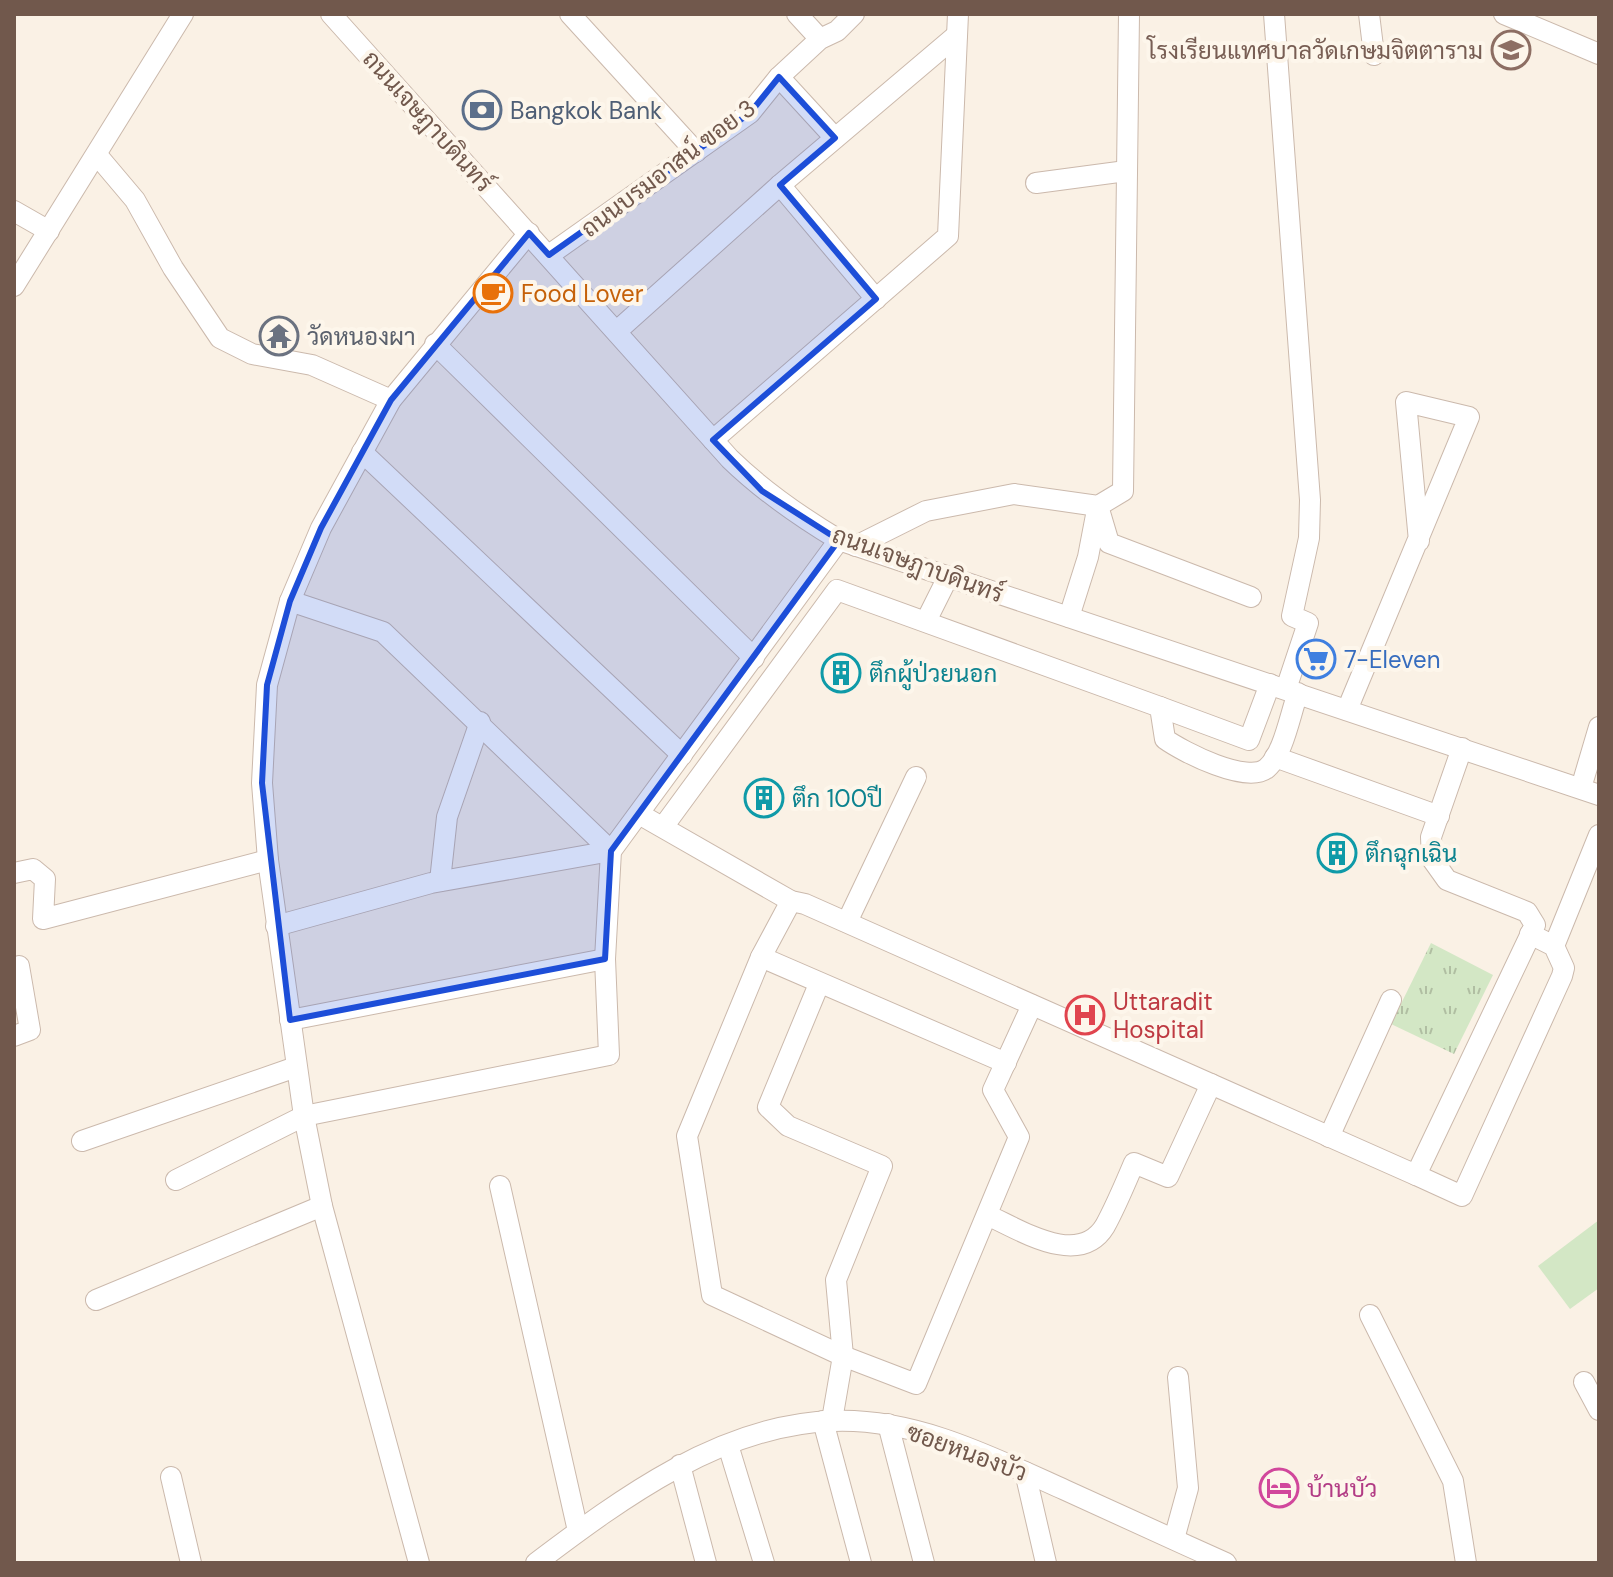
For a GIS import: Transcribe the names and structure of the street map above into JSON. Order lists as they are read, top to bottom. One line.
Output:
{"streets":{"street":["ถนนเจษฎาบดินทร์","ถนนบรมอาสน์ ฃอย 3","ซอยหนองบัว"]},"crossings":[["ถนนเจษฎาบดินทร์","ถนนบรมอาสน์ ฃอย 3"]],"places":{"school or university":["โรงเรียนแทศบาลวัดเกษมจิตตาราม"],"bank":["Bangkok Bank"],"cafe":["Food Lover"],"temple":["วัดหนองผา"],"supermarket":["7-Eleven"],"building":["ตึกผู้ป่วยนอก","ตึก 100ปี","ตึกฉุกเฉิน"],"hospital":["Uttaradit Hospital"],"hotel":["บ้านบัว"]}}
